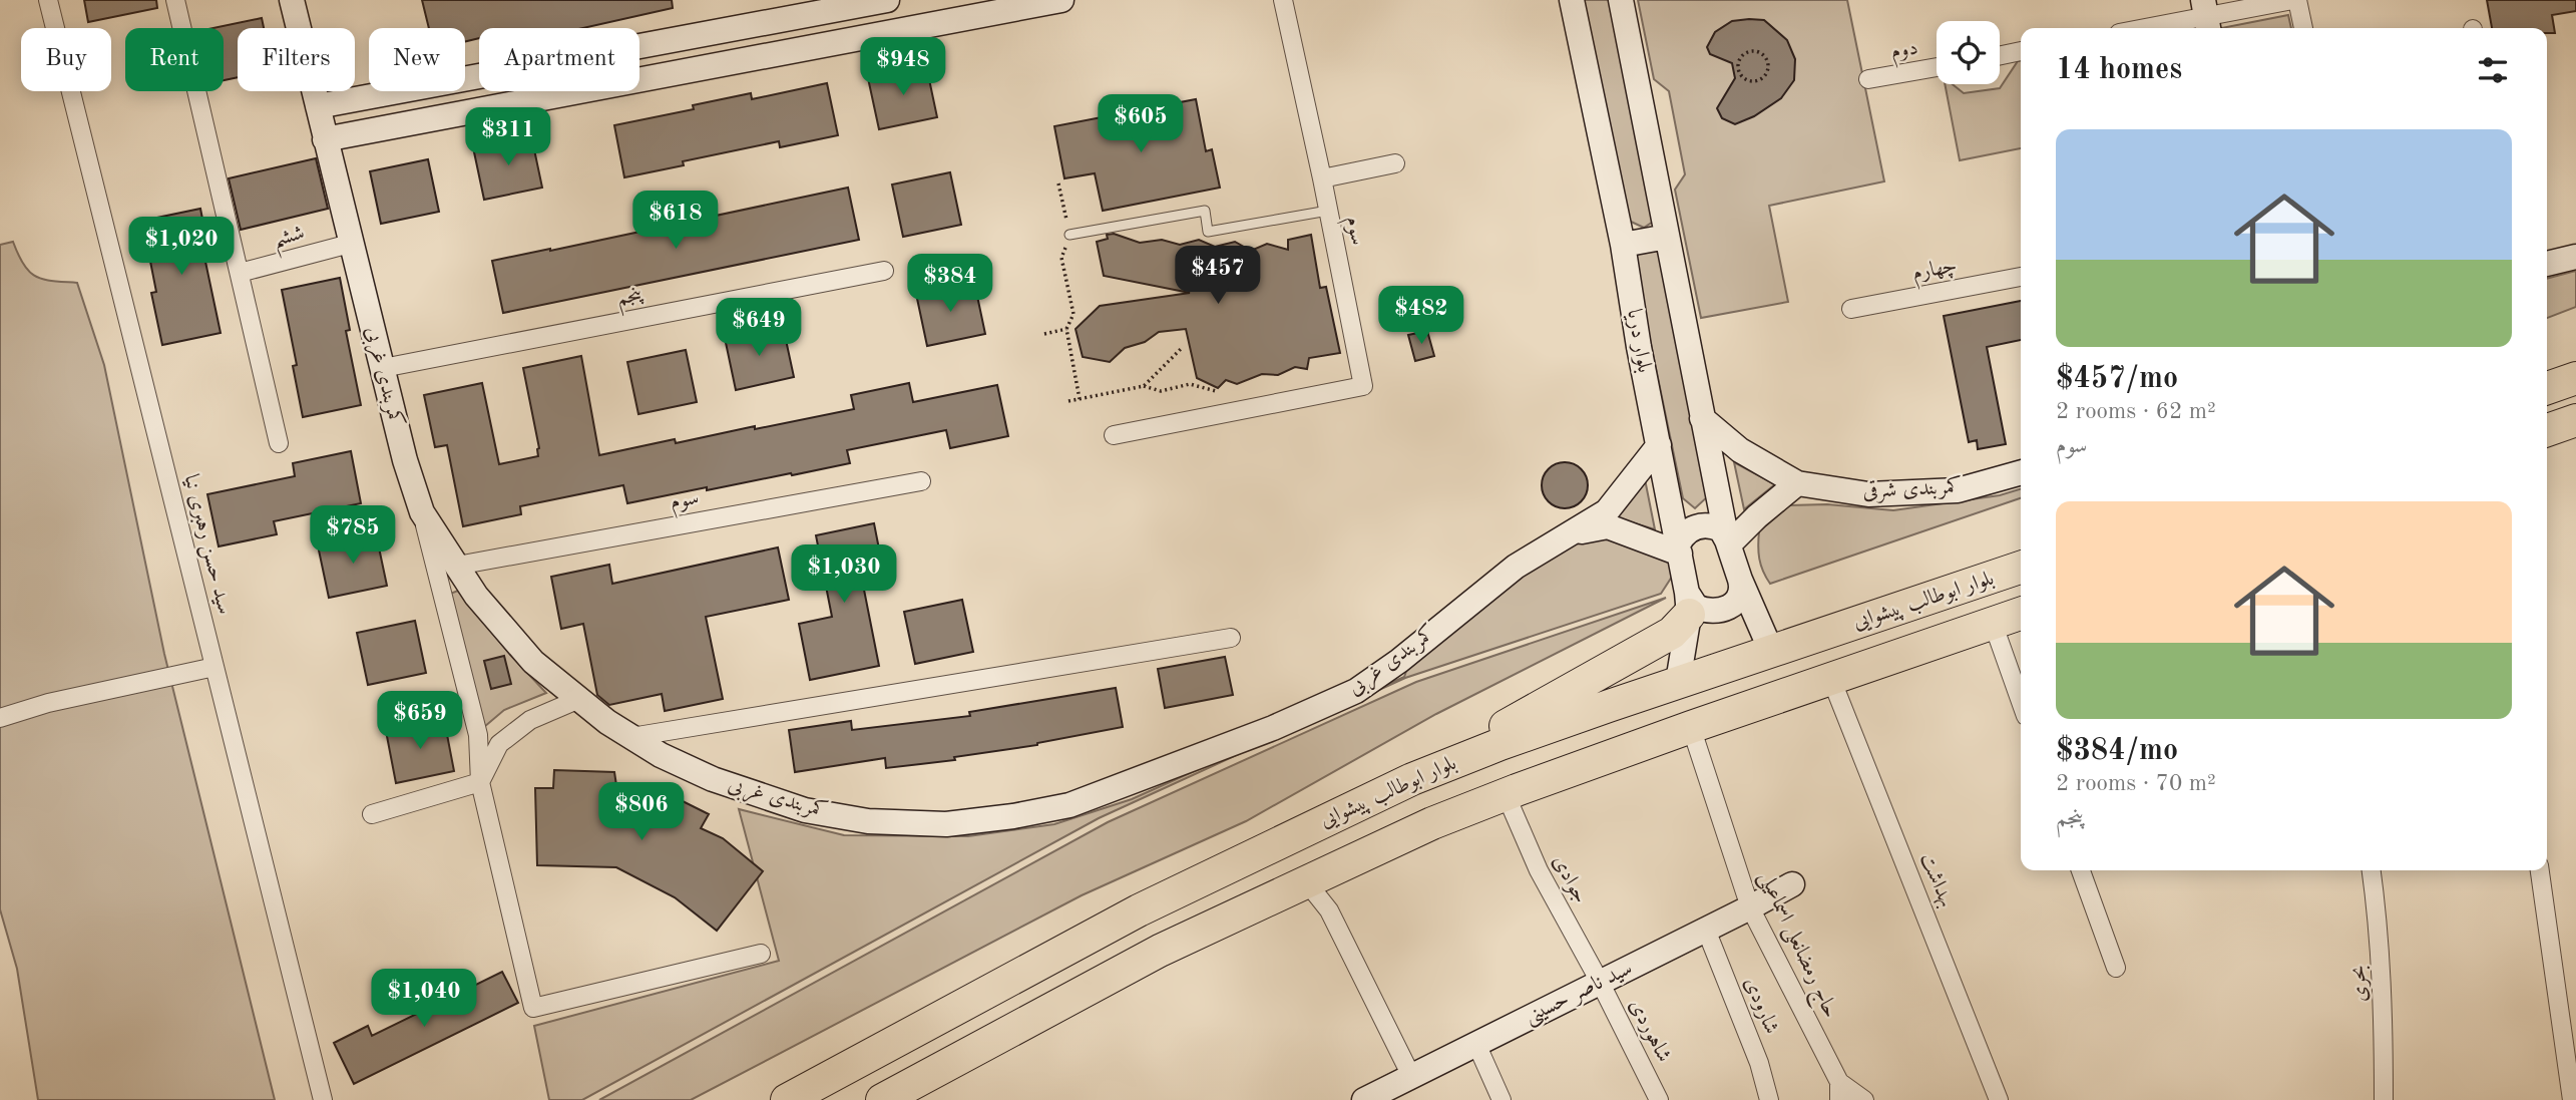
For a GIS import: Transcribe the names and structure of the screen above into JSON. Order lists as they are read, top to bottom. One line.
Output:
{"streets":{"highway":["بلوار ابوطالب پیشوایی"],"street":["دوم","سوم","ششم","چهارم","پنجم","بلوار دریا","کمربندی غربی","کمربندی شرقی","سید حسن رهبری نیا","جوادی","بهداشت","حاج رمضانعلی اسماعیلی","بحری","سید ناصر حسینی","شارودی","شاهوردی"]},"crossings":[["سوم","کمربندی غربی"],["ششم","کمربندی غربی"],["پنجم","کمربندی غربی"],["بلوار دریا","کمربندی غربی"],["بلوار دریا","بلوار ابوطالب پیشوایی"],["بلوار ابوطالب پیشوایی","جوادی"],["بلوار ابوطالب پیشوایی","بهداشت"],["بلوار ابوطالب پیشوایی","حاج رمضانعلی اسماعیلی"],["جوادی","سید ناصر حسینی"],["جوادی","شاهوردی"],["حاج رمضانعلی اسماعیلی","سید ناصر حسینی"],["سید ناصر حسینی","شارودی"],["سید ناصر حسینی","شاهوردی"]],"page":{"chip":["Buy","Rent","Filters","New","Apartment"],"heading":"14 homes","price":["$948","$605","$311","$618","$1,020","$457","$384","$482","$649","$785","$1,030","$659","$806","$1,040"],"list":[{"name":"$457/mo","note":"2 rooms · 62 m² · سوم"},{"name":"$384/mo","note":"2 rooms · 70 m² · پنجم"}]}}
